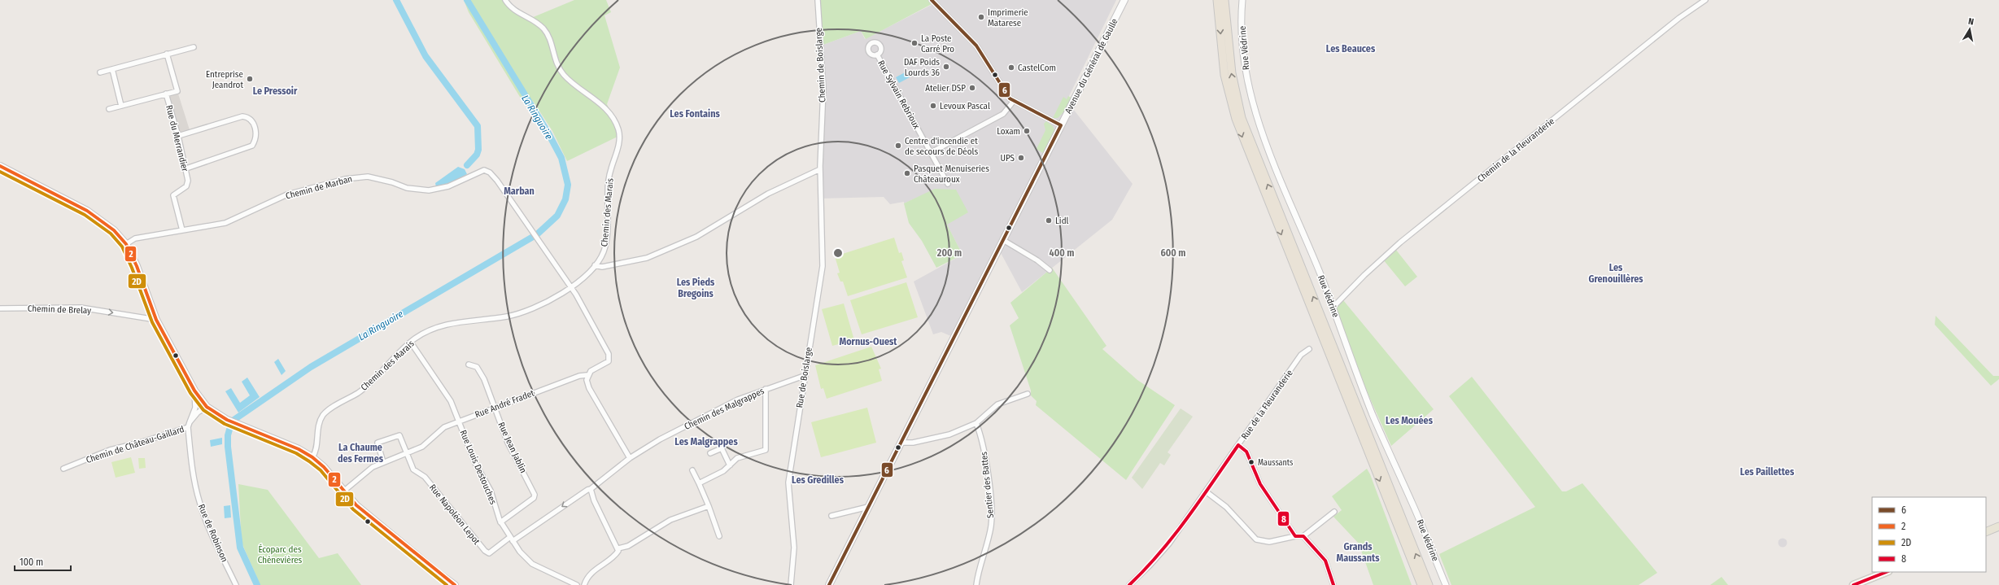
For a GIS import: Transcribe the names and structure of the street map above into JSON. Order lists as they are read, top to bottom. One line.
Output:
{"streets":{"main road":["Avenue du Général de Gaulle"],"street":["Rue Védrine","Chemin de Boislarge","Rue Sylvain Rebrioux","Rue du Merrandier","Chemin de la Fleuranderie","Chemin de Marban","Chemin des Marais","Chemin de Brelay","Rue de Boislarge","Rue André Fradet","Rue de la Fleuranderie","Chemin des Malgrappes","Chemin de Château-Gaillard","Rue Jean Jablin","Rue Louis Destouches","Sentier des Battes","Rue Napoléon Lepot","Rue de Robinson"]},"crossings":[["Rue Védrine","Chemin de la Fleuranderie"],["Chemin de Boislarge","Rue de Boislarge"],["Rue du Merrandier","Chemin de Marban"],["Chemin de Marban","Chemin des Marais"],["Chemin de Marban","Rue André Fradet"],["Chemin des Marais","Rue André Fradet"],["Chemin des Marais","Rue Louis Destouches"],["Rue de Boislarge","Chemin des Malgrappes"],["Rue André Fradet","Rue Jean Jablin"],["Rue André Fradet","Rue Louis Destouches"],["Rue André Fradet","Rue Napoléon Lepot"],["Chemin des Malgrappes","Rue Louis Destouches"],["Chemin des Malgrappes","Rue Napoléon Lepot"],["Chemin de Château-Gaillard","Rue de Robinson"],["Rue Jean Jablin","Rue Louis Destouches"],["Rue Louis Destouches","Rue Napoléon Lepot"]],"one_way":["Chemin de Brelay"],"districts":["Les Beauces","Le Pressoir","Les Fontains","Marban","Les Grenouillères","Les Pieds Bregoins","Mornus-Ouest","Les Mouées","Les Malgrappes","La Chaume des Fermes","Les Paillettes","Les Gredilles","Grands Maussants"],"water":["La Ringuoire"],"parks":["Écoparc des Chènevières"],"places":["Imprimerie Matarese","La Poste Carré Pro","DAF Poids Lourds 36","CastelCom","Entreprise Jeandrot","Atelier DSP","Levoux Pascal","Loxam","Centre d'incendie et de secours de Déols","UPS","Pasquet Menuiseries Châteauroux","Lidl","Maussants"],"lines":["transit line 6","transit line 2","transit line 2D","transit line 8"],"legend":["6","2","2D","8"],"scale_bar":"100 m","north":"top","rings":["200 m","400 m","600 m"]}
